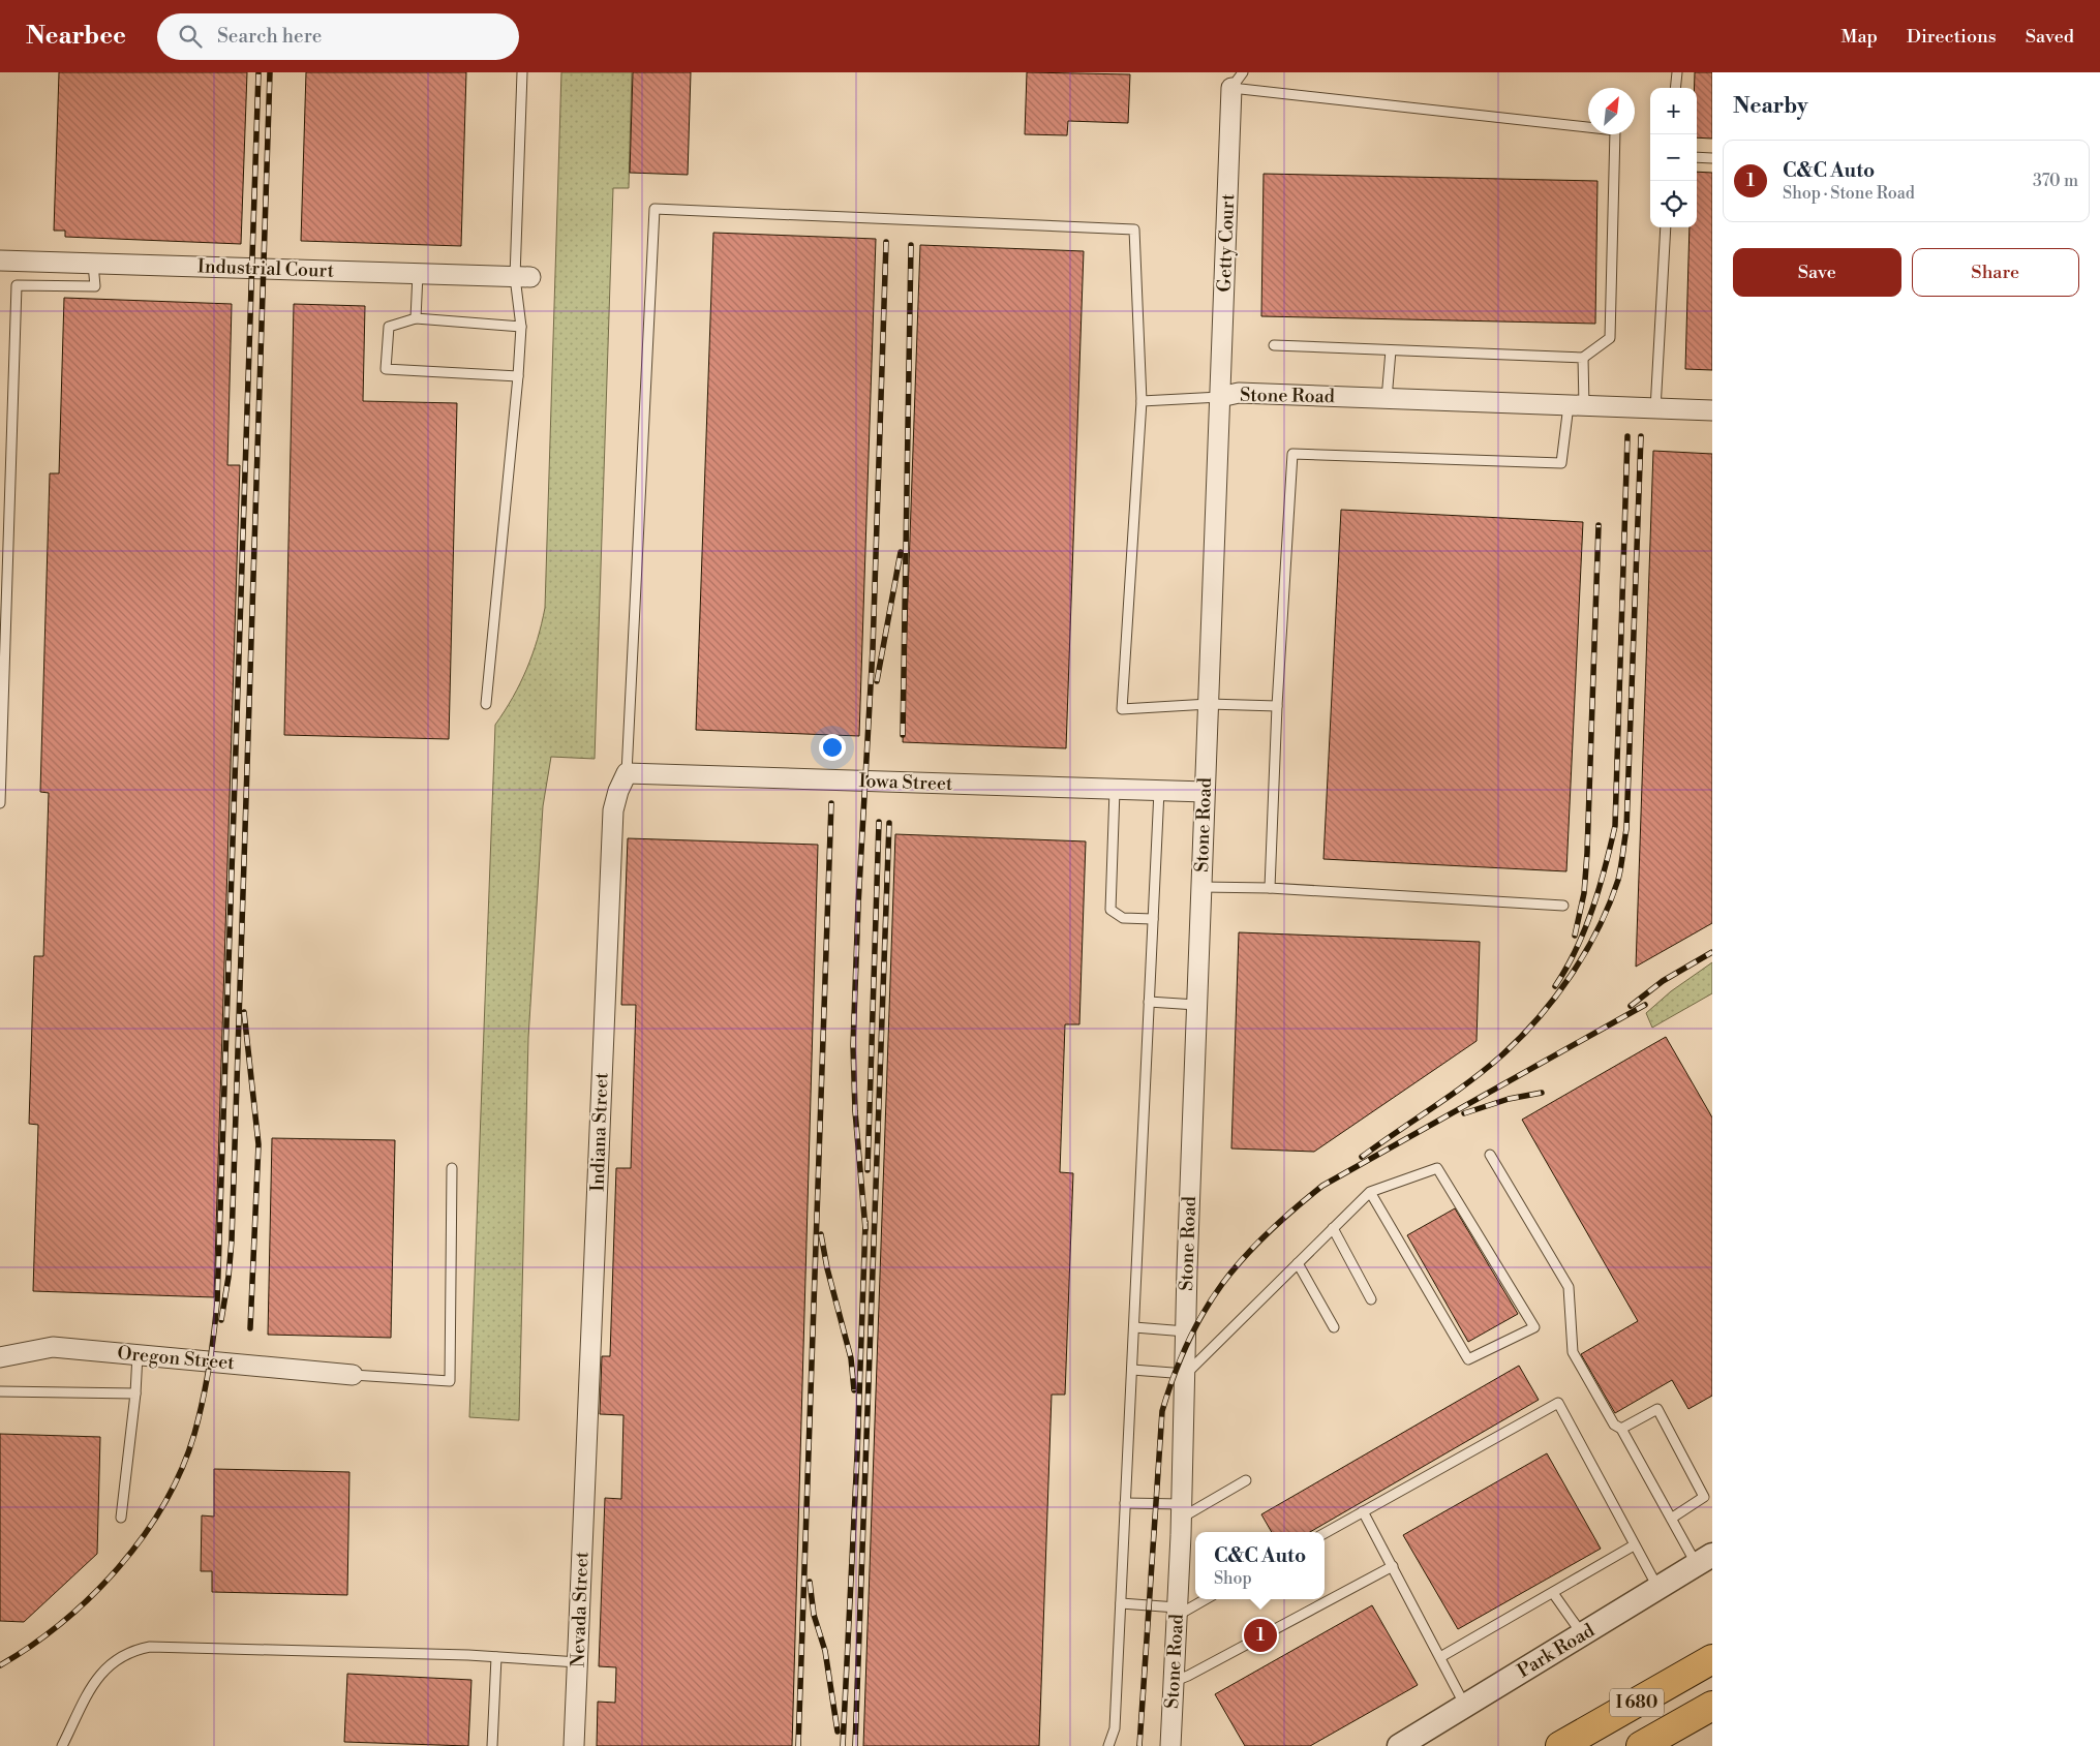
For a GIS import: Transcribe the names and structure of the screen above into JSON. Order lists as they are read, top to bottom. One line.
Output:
{"streets":{"highway":["I 680"],"street":["Getty Court","Industrial Court","Stone Road","Iowa Street","Indiana Street","Oregon Street","Nevada Street","Park Road"]},"crossings":[["Getty Court","Stone Road"],["Stone Road","Iowa Street"],["Iowa Street","Indiana Street"],["Indiana Street","Nevada Street"]],"north":"top right","page":{"header":"Nearbee","search":"Search here","nav":["Map","Directions","Saved"],"heading":"Nearby","map_buttons":["+","−"],"list":[{"mark":"1","name":"C&C Auto","note":"Shop · Stone Road","value":"370 m"}],"buttons":["Save","Share"],"popup":["C&C Auto","Shop"],"pins":"1"}}
